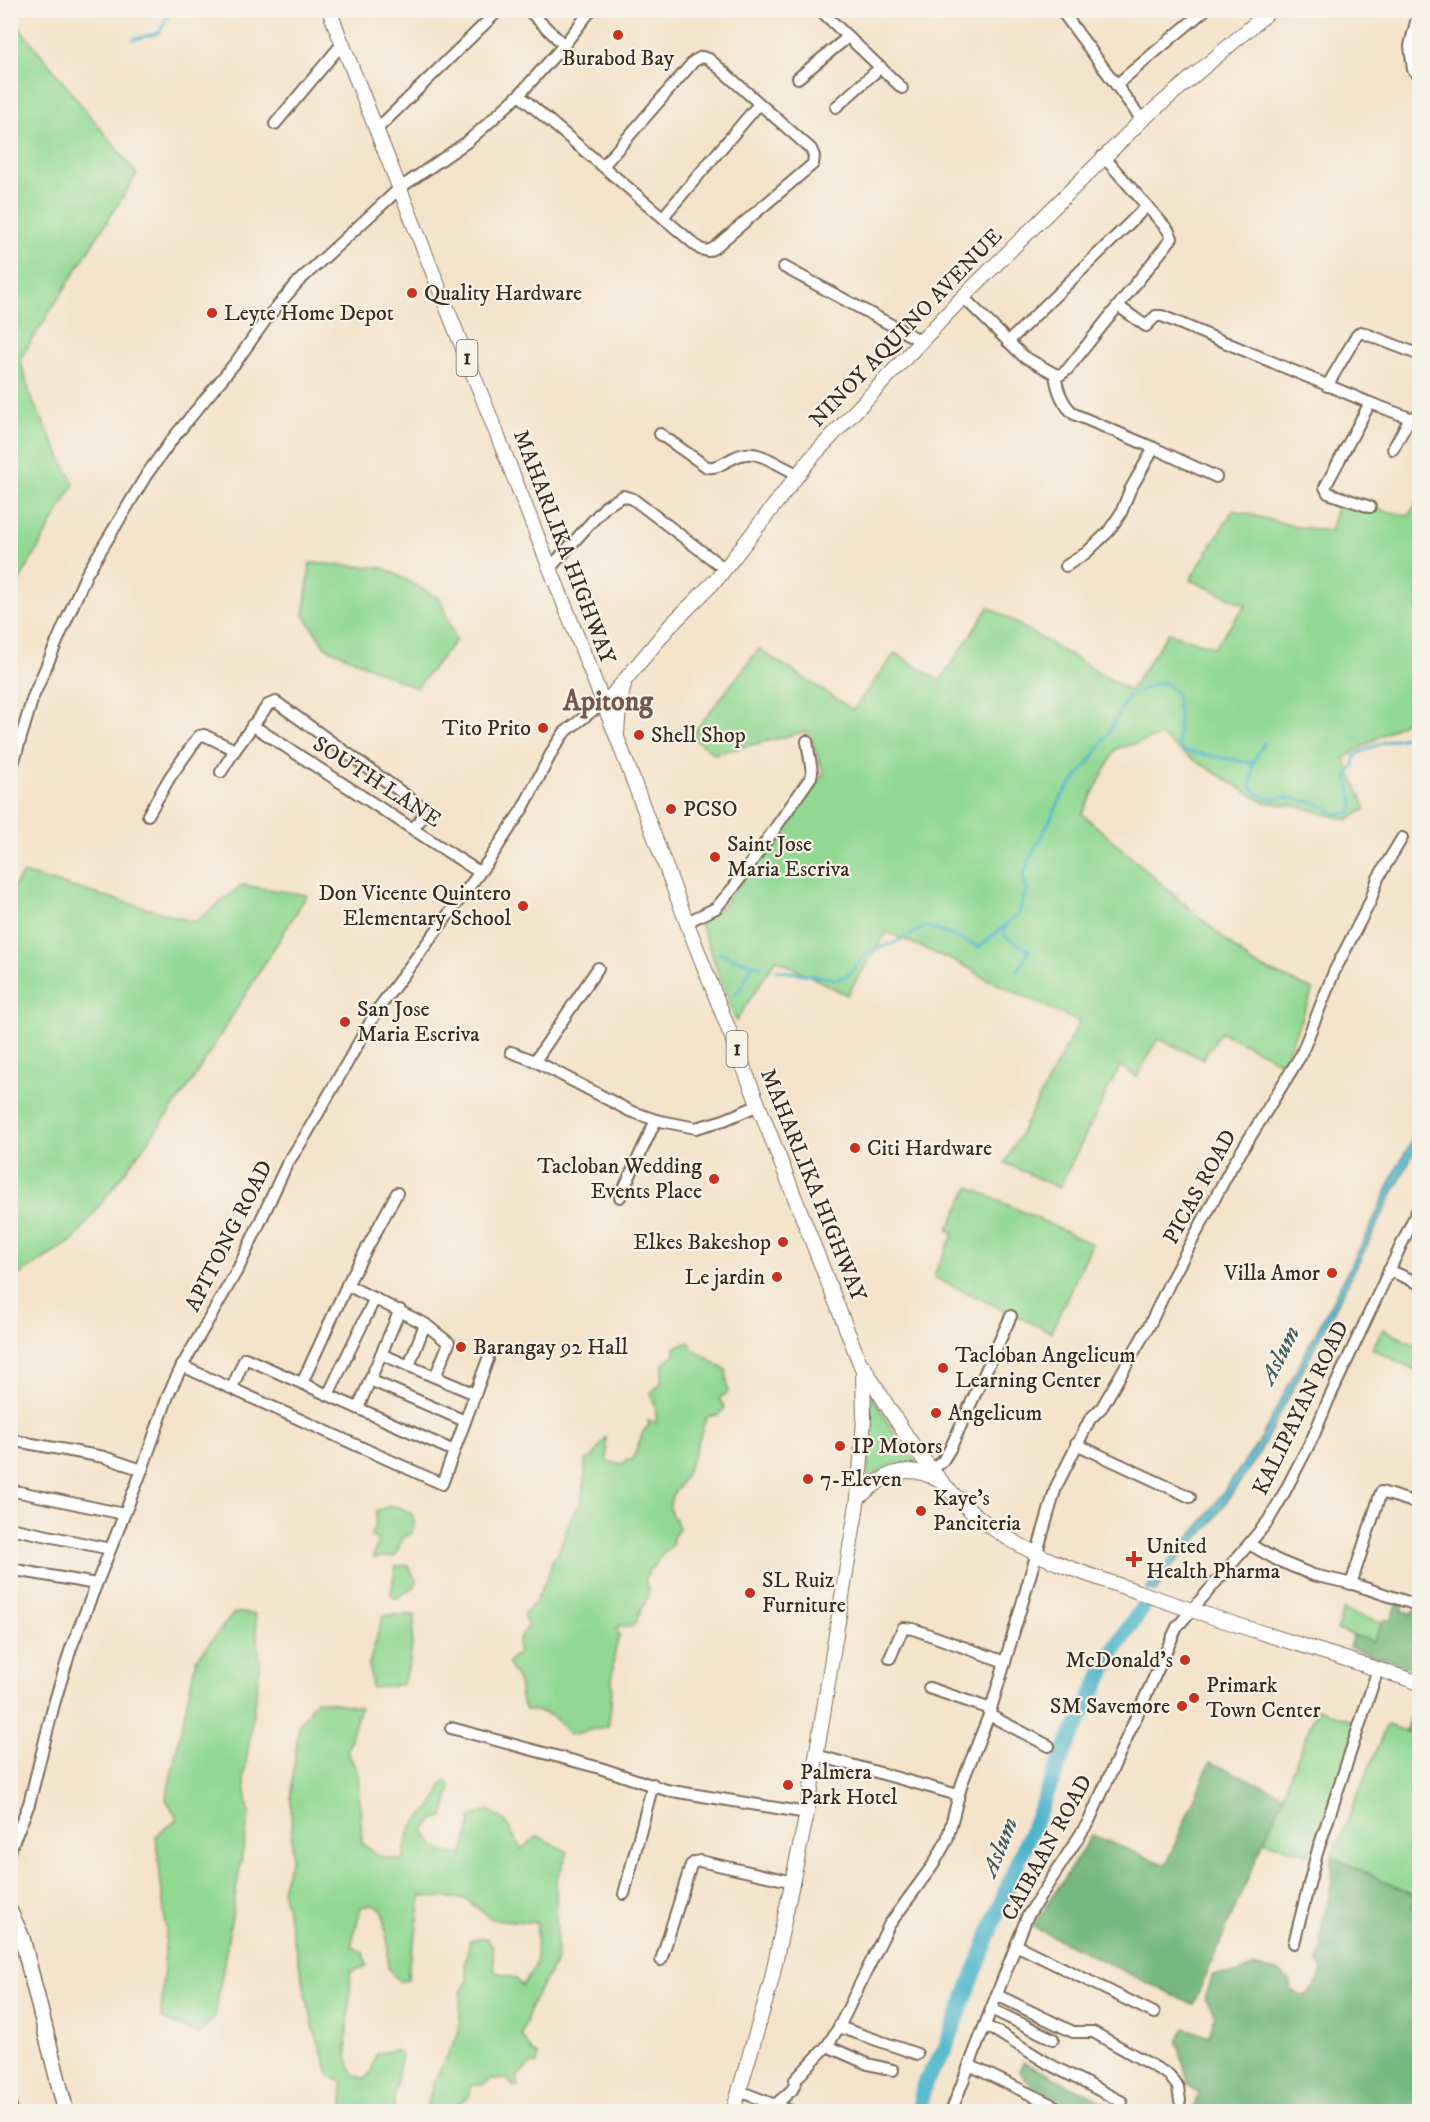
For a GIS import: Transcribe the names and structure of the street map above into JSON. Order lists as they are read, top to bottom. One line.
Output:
{"streets":{"main road":["NINOY AQUINO AVENUE","1","MAHARLIKA HIGHWAY"],"street":["SOUTH LANE","PICAS ROAD","APITONG ROAD","KALIPAYAN ROAD","CAIBAAN ROAD"]},"crossings":[["NINOY AQUINO AVENUE","MAHARLIKA HIGHWAY"],["NINOY AQUINO AVENUE","APITONG ROAD"],["MAHARLIKA HIGHWAY","APITONG ROAD"],["SOUTH LANE","APITONG ROAD"],["KALIPAYAN ROAD","CAIBAAN ROAD"]],"districts":["Apitong"],"water":["Aslum"],"places":{"other":["Burabod Bay","Quality Hardware","Leyte Home Depot","Tito Prito","Shell Shop","PCSO","Saint Jose Maria Escriva","Don Vicente Quintero Elementary School","San Jose Maria Escriva","Citi Hardware","Tacloban Wedding Events Place","Elkes Bakeshop","Villa Amor","Le jardin","Barangay 92 Hall","Tacloban Angelicum Learning Center","Angelicum","IP Motors","7-Eleven","Kaye's Panciteria","SL Ruiz Furniture","McDonald's","Primark Town Center","SM Savemore","Palmera Park Hotel"],"health":["United Health Pharma"]}}
